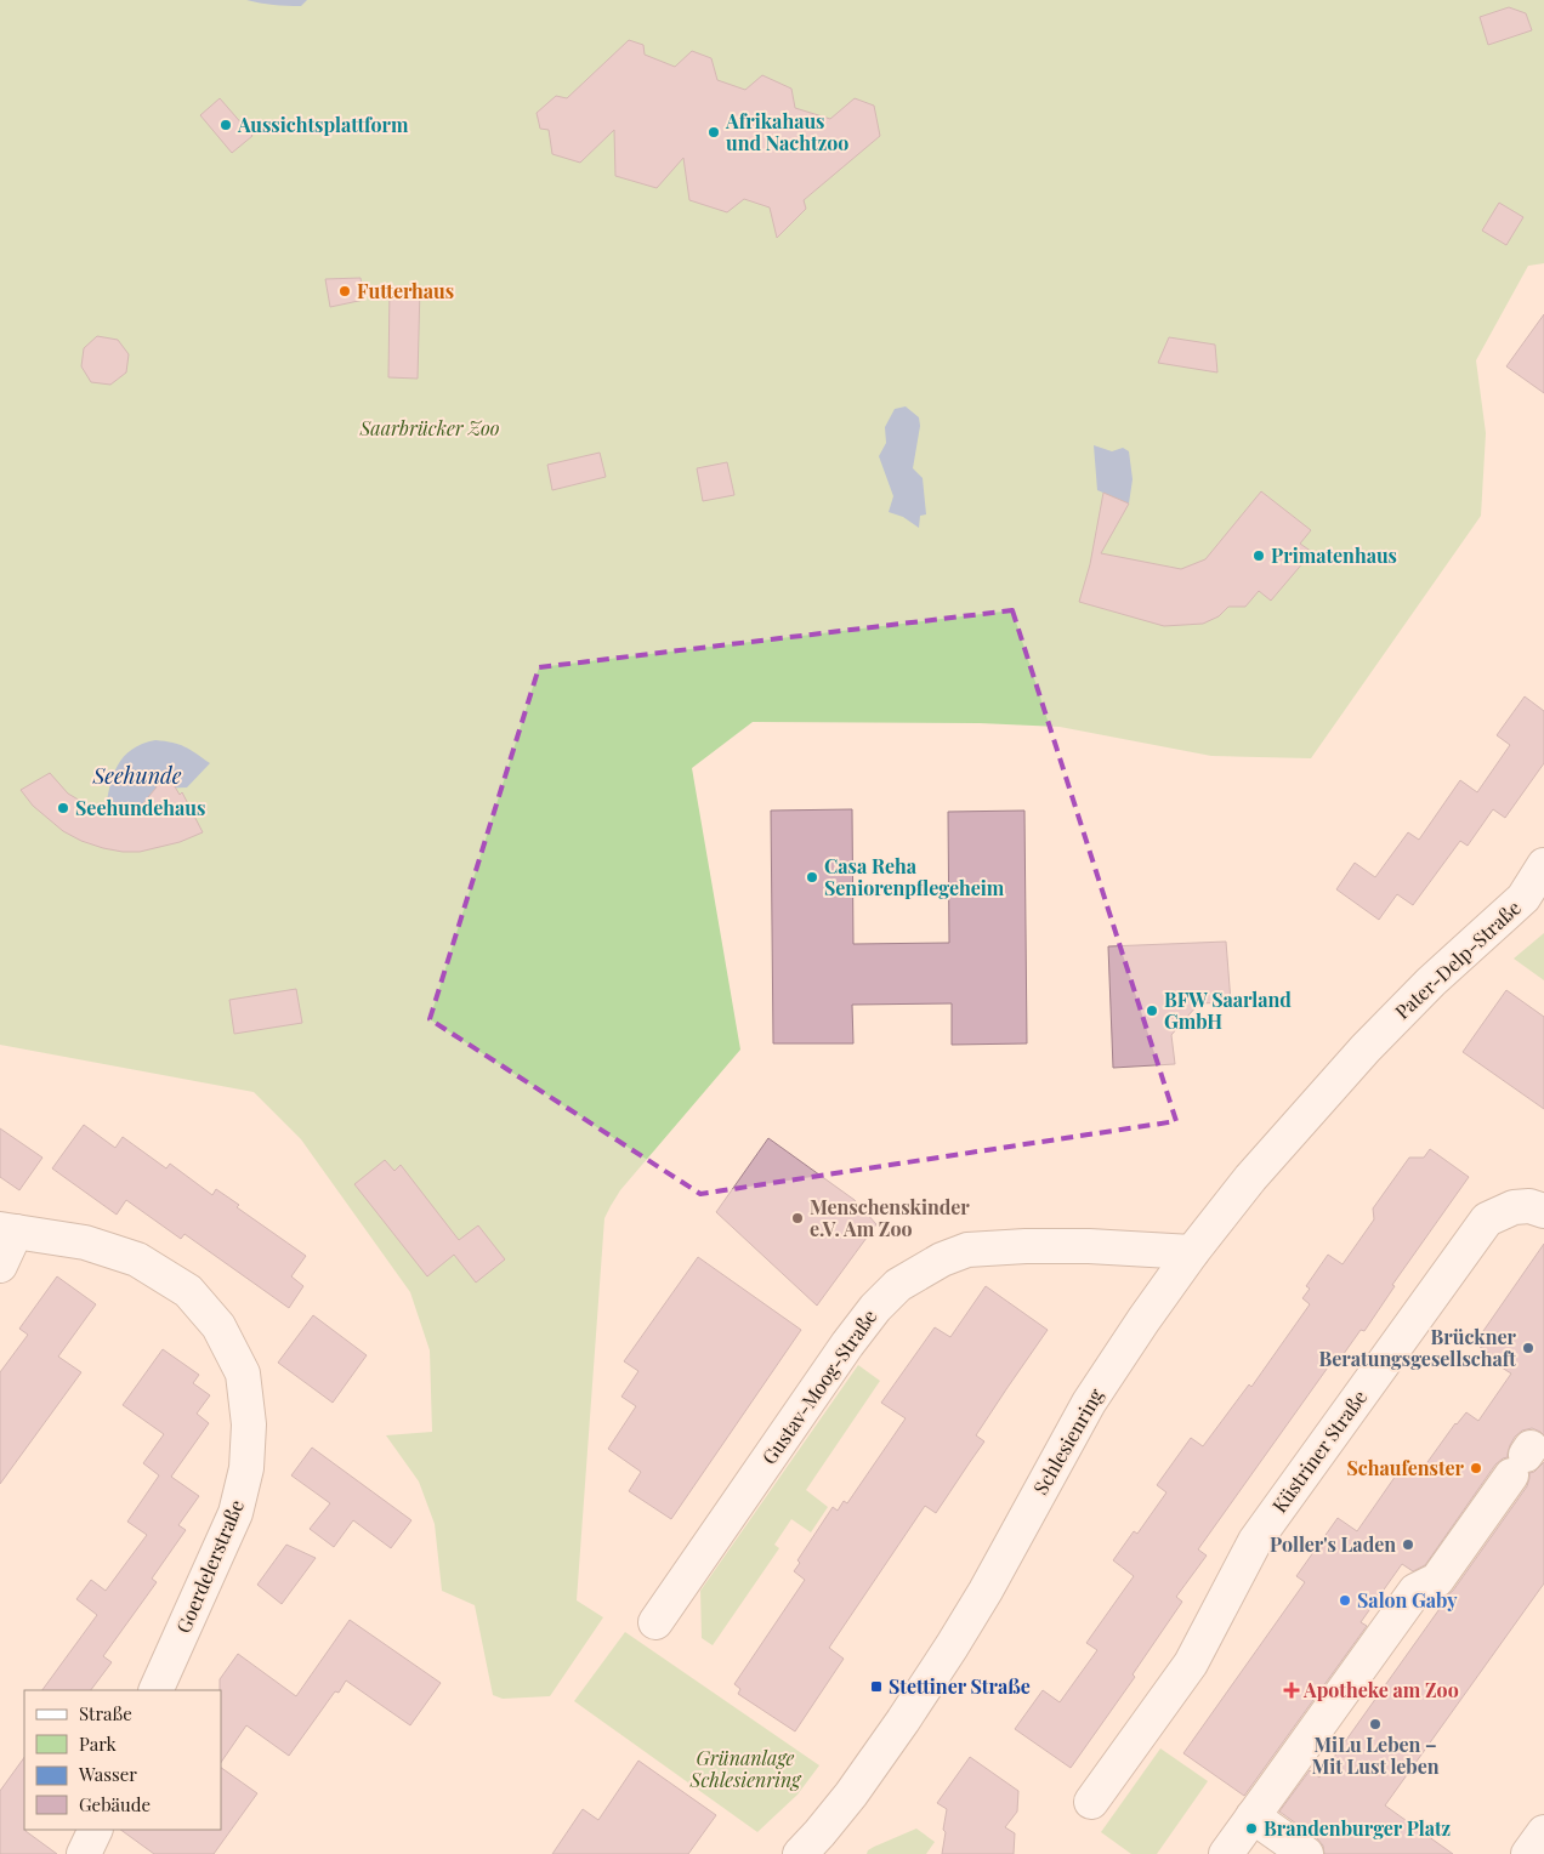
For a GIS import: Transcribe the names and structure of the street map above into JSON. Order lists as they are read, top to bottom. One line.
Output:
{"streets":{"street":["Pater-Delp-Straße","Gustav-Moog-Straße","Schlesienring","Küstriner Straße","Goerdelerstraße"]},"crossings":[["Pater-Delp-Straße","Schlesienring"],["Gustav-Moog-Straße","Schlesienring"]],"water":["Seehunde"],"parks":["Saarbrücker Zoo","Grünanlage Schlesienring"],"places":{"other":["Aussichtsplattform","Afrikahaus und Nachtzoo","Futterhaus","Primatenhaus","Seehundehaus","Casa Reha Seniorenpflegeheim","BFW Saarland GmbH","Menschenskinder e.V. Am Zoo","Brückner Beratungsgesellschaft","Schaufenster","Poller's Laden","Salon Gaby","MiLu Leben – Mit Lust leben","Brandenburger Platz"],"transit":["Stettiner Straße"],"health":["Apotheke am Zoo"]},"legend":["Straße","Park","Wasser","Gebäude"]}
